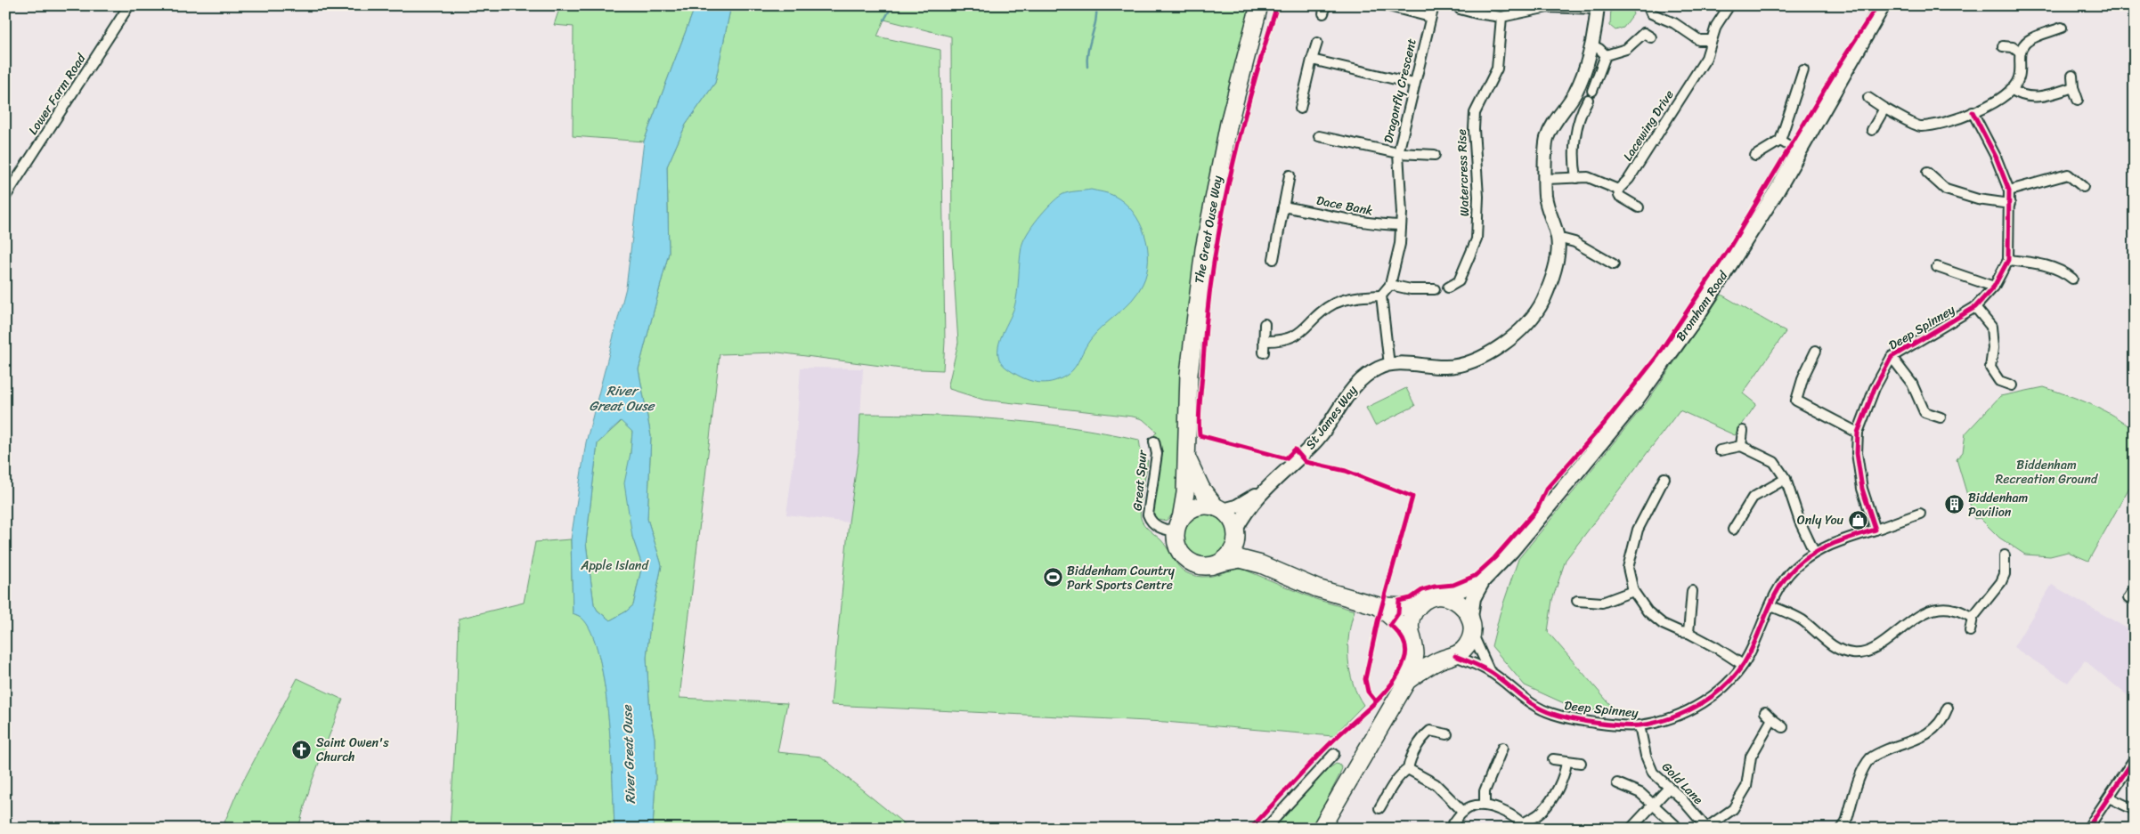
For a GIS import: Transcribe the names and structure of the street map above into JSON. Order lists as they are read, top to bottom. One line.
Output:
{"streets":{"highway":["The Great Ouse Way"],"main road":["Bromham Road"],"street":["Dragonfly Crescent","Lower Farm Road","Lacewing Drive","Watercress Rise","Dace Bank","Deep Spinney","St James Way","Great Spur","Gold Lane"]},"crossings":[["Dragonfly Crescent","Dace Bank"],["The Great Ouse Way","Great Spur"],["Bromham Road","Deep Spinney"],["Deep Spinney","Gold Lane"]],"water":["River Great Ouse"],"parks":["Biddenham Recreation Ground","Apple Island"],"places":{"building":["Biddenham Pavilion"],"shop":["Only You"],"sports":["Biddenham Country Park Sports Centre"],"church":["Saint Owen's Church"]}}
